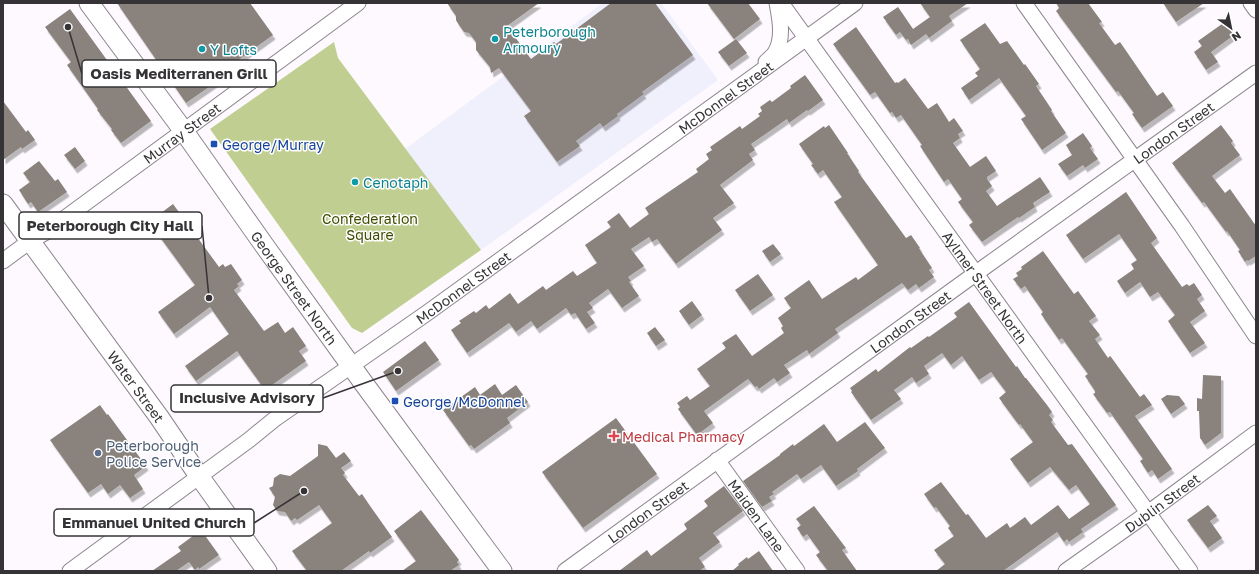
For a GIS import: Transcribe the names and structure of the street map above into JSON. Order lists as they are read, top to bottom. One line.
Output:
{"streets":{"main road":["George Street North","Water Street"],"street":["McDonnel Street","Murray Street","London Street","Aylmer Street North","Dublin Street","Maiden Lane"]},"crossings":[["McDonnel Street","Aylmer Street North"],["McDonnel Street","George Street North"],["McDonnel Street","Water Street"],["Murray Street","George Street North"],["Murray Street","Water Street"],["London Street","Aylmer Street North"],["London Street","Maiden Lane"],["Aylmer Street North","Dublin Street"]],"parks":["Confederation Square"],"places":{"other":["Oasis Mediterranen Grill","Peterborough Armoury","Y Lofts","Cenotaph","Peterborough City Hall","Inclusive Advisory","Peterborough Police Service","Emmanuel United Church"],"transit":["George/Murray","George/McDonnel"],"health":["Medical Pharmacy"]},"north":"bottom right"}
